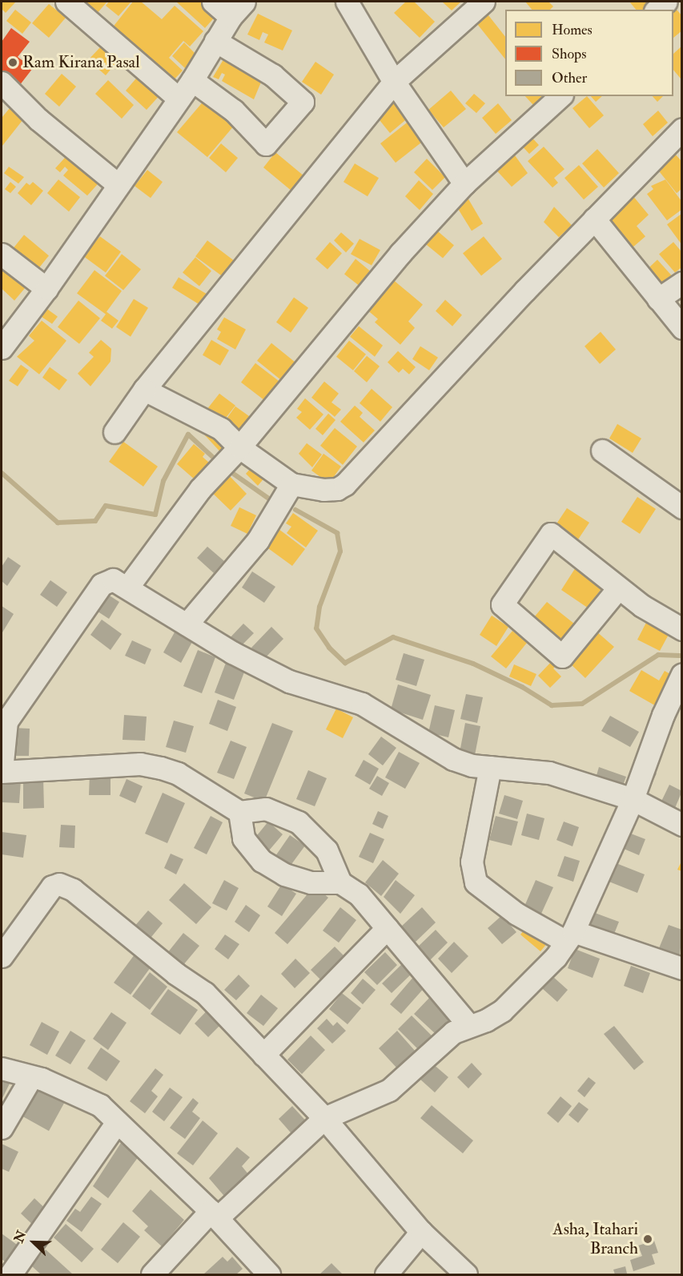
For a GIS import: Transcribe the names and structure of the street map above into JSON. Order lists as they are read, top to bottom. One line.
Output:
{"places":["Ram Kirana Pasal","Asha, Itahari Branch"],"legend":["Homes","Shops","Other"],"north":"top left"}
